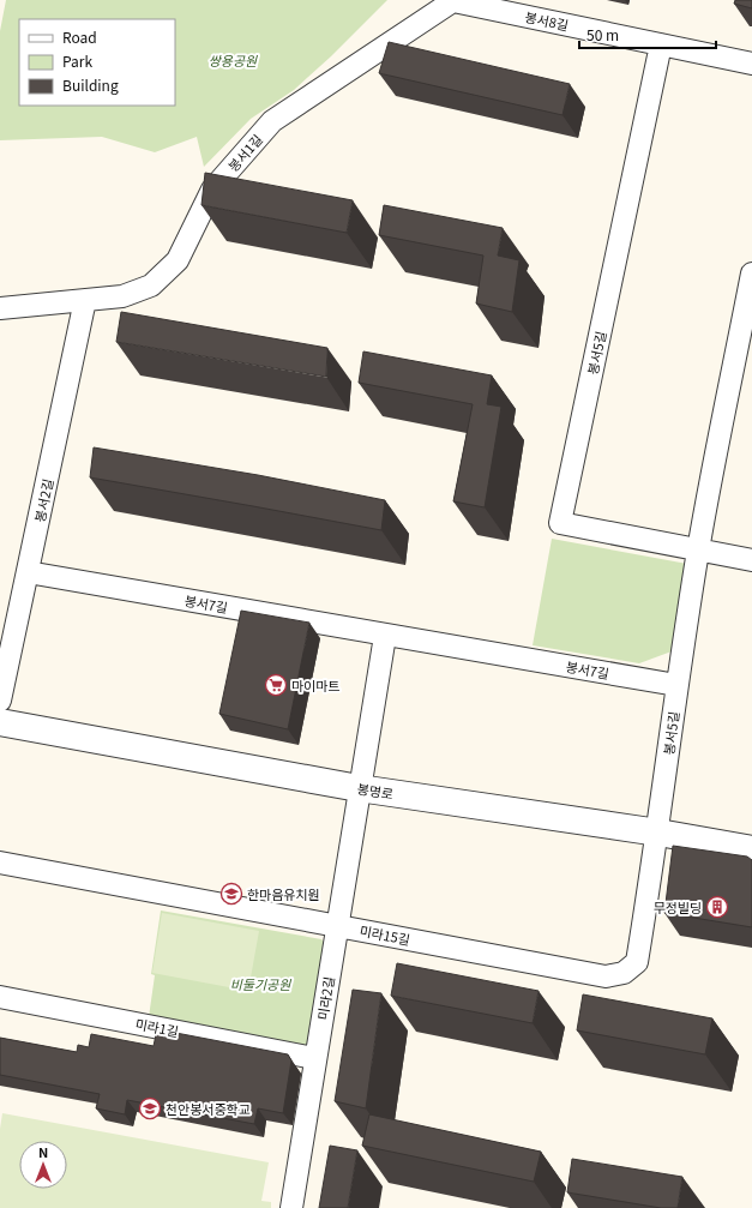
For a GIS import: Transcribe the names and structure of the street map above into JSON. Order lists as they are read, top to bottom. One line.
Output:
{"streets":{"street":["봉서8길","봉서1길","봉서5길","봉서2길","봉서7길","봉명로","미라15길","미라2길","미라1길"]},"crossings":[["봉서8길","봉서1길"],["봉서8길","봉서5길"],["봉서1길","봉서2길"],["봉서5길","봉서7길"],["봉서5길","봉명로"],["봉서5길","미라15길"],["봉서2길","봉서7길"],["봉명로","미라15길"],["봉명로","미라2길"],["미라15길","미라2길"],["미라2길","미라1길"]],"parks":["쌍용공원","비둘기공원"],"places":{"supermarket":["마이마트"],"school or university":["한마음유치원","천안봉서중학교"],"building":["무정빌딩"]},"legend":["Road","Park","Building"],"scale_bar":"50 m","north":"top"}
